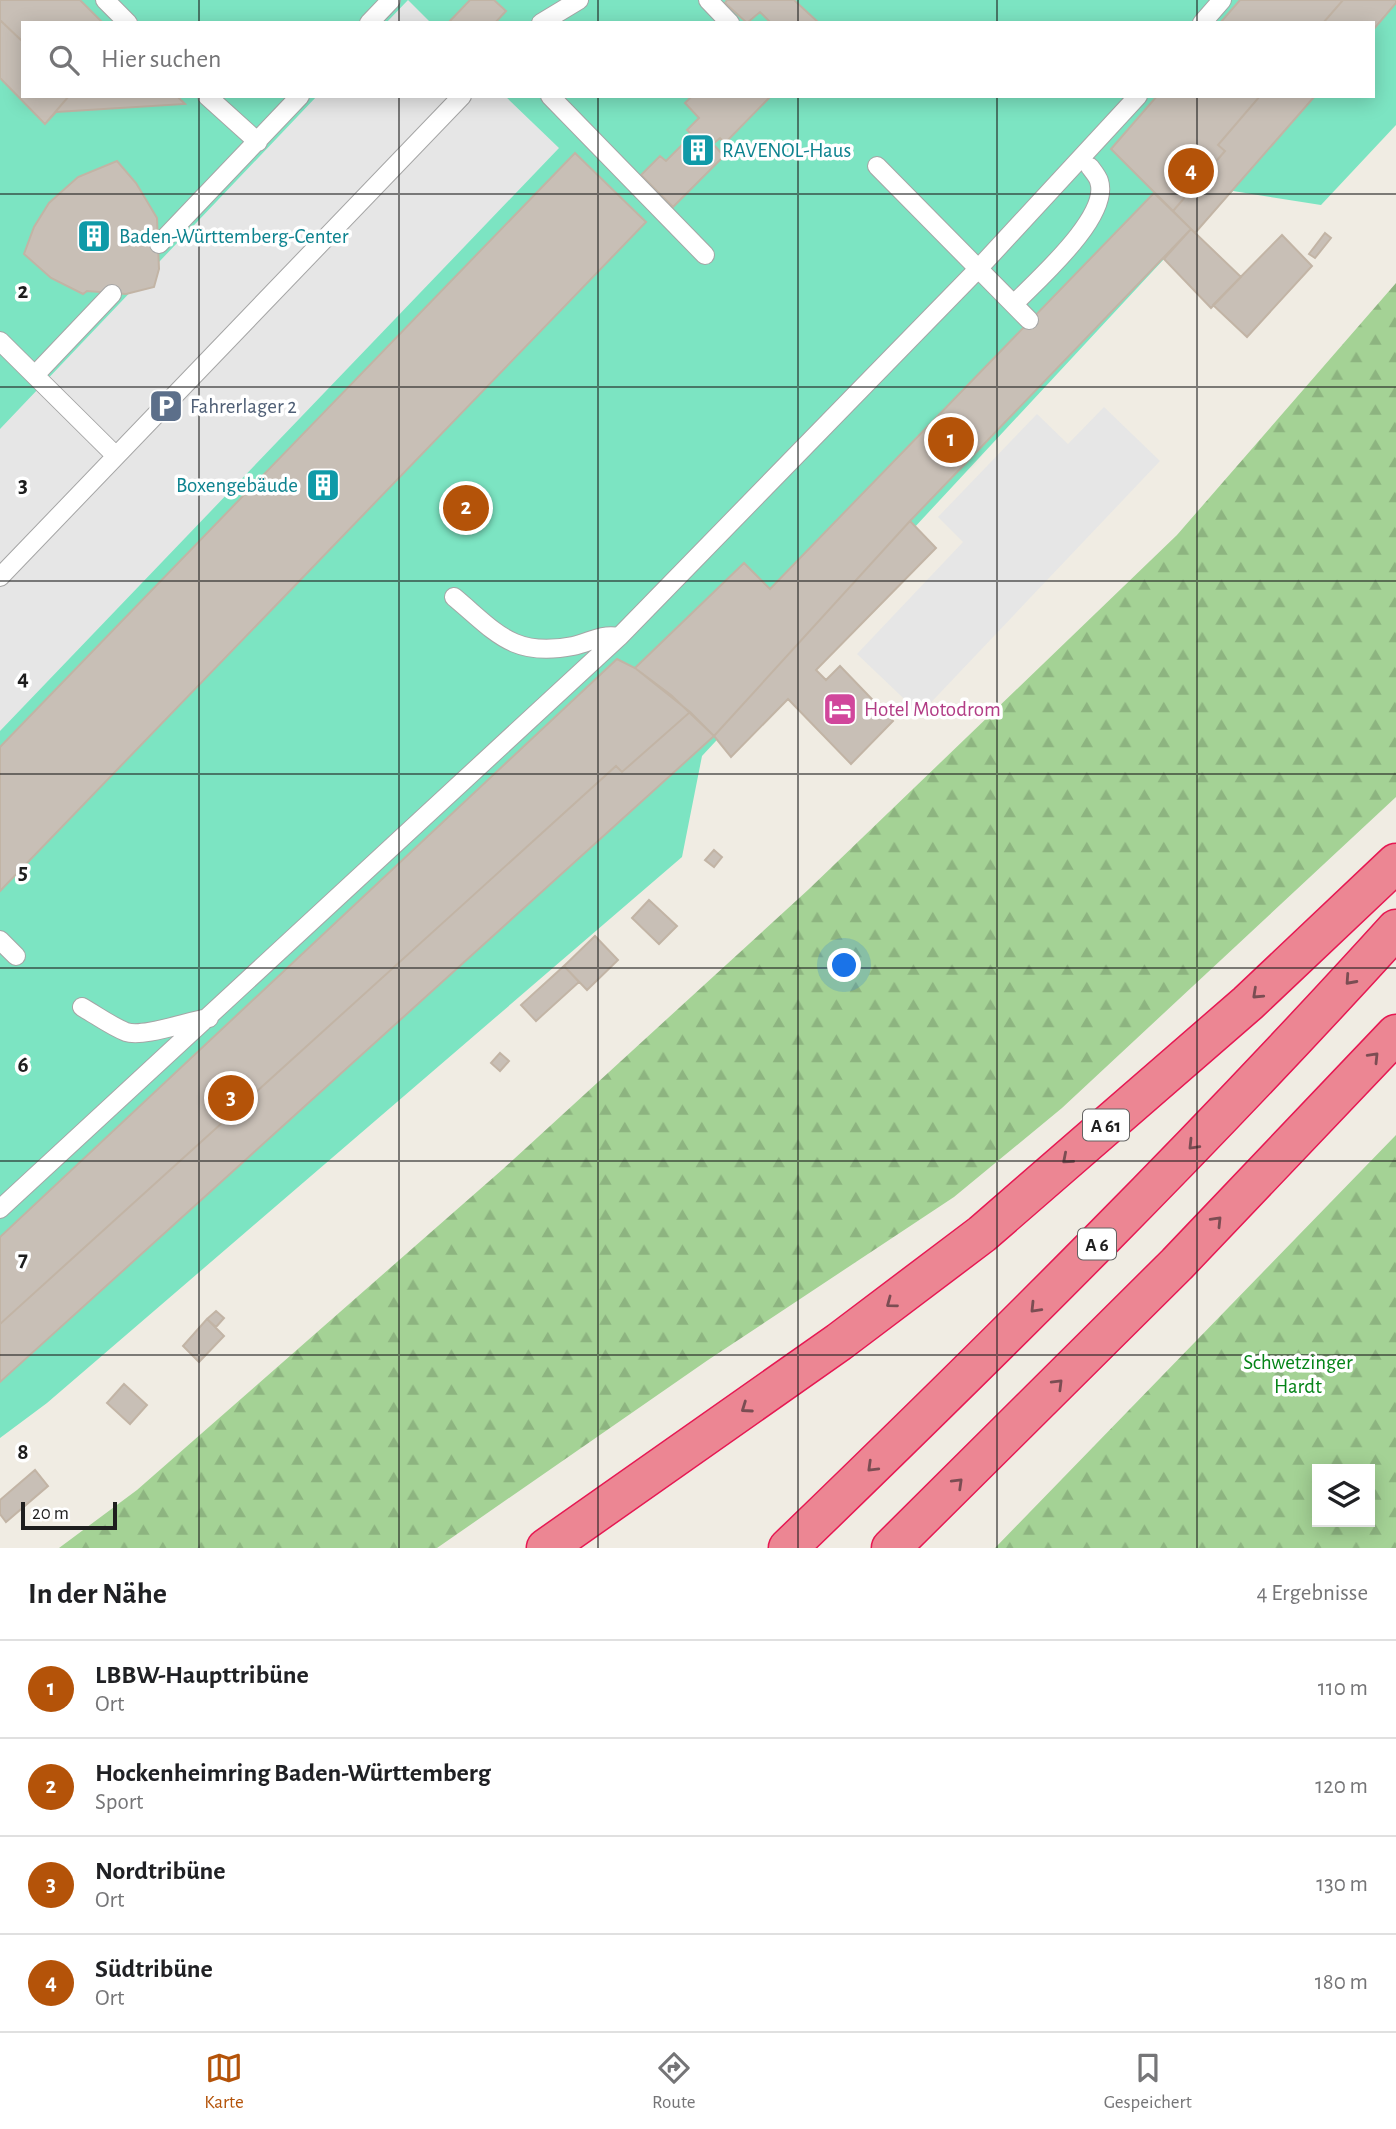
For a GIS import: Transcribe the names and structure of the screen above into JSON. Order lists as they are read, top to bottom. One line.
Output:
{"streets":{"highway":["A 61","A 6"]},"parks":["Schwetzinger Hardt"],"places":{"building":["RAVENOL-Haus","Baden-Württemberg-Center","Boxengebäude"],"parking":["Fahrerlager 2"],"hotel":["Hotel Motodrom"]},"scale_bar":"20 m","page":{"search":"Hier suchen","pins":["4","1","2","3"],"scale":"20 m","heading":["In der Nähe","4 Ergebnisse"],"list":[{"mark":"1","name":"LBBW-Haupttribüne","note":"Ort","value":"110 m"},{"mark":"2","name":"Hockenheimring Baden-Württemberg","note":"Sport","value":"120 m"},{"mark":"3","name":"Nordtribüne","note":"Ort","value":"130 m"},{"mark":"4","name":"Südtribüne","note":"Ort","value":"180 m"}],"nav":["Karte","Route","Gespeichert"]},"grid":{"rows":["2","3","4","5","6","7","8"]}}
